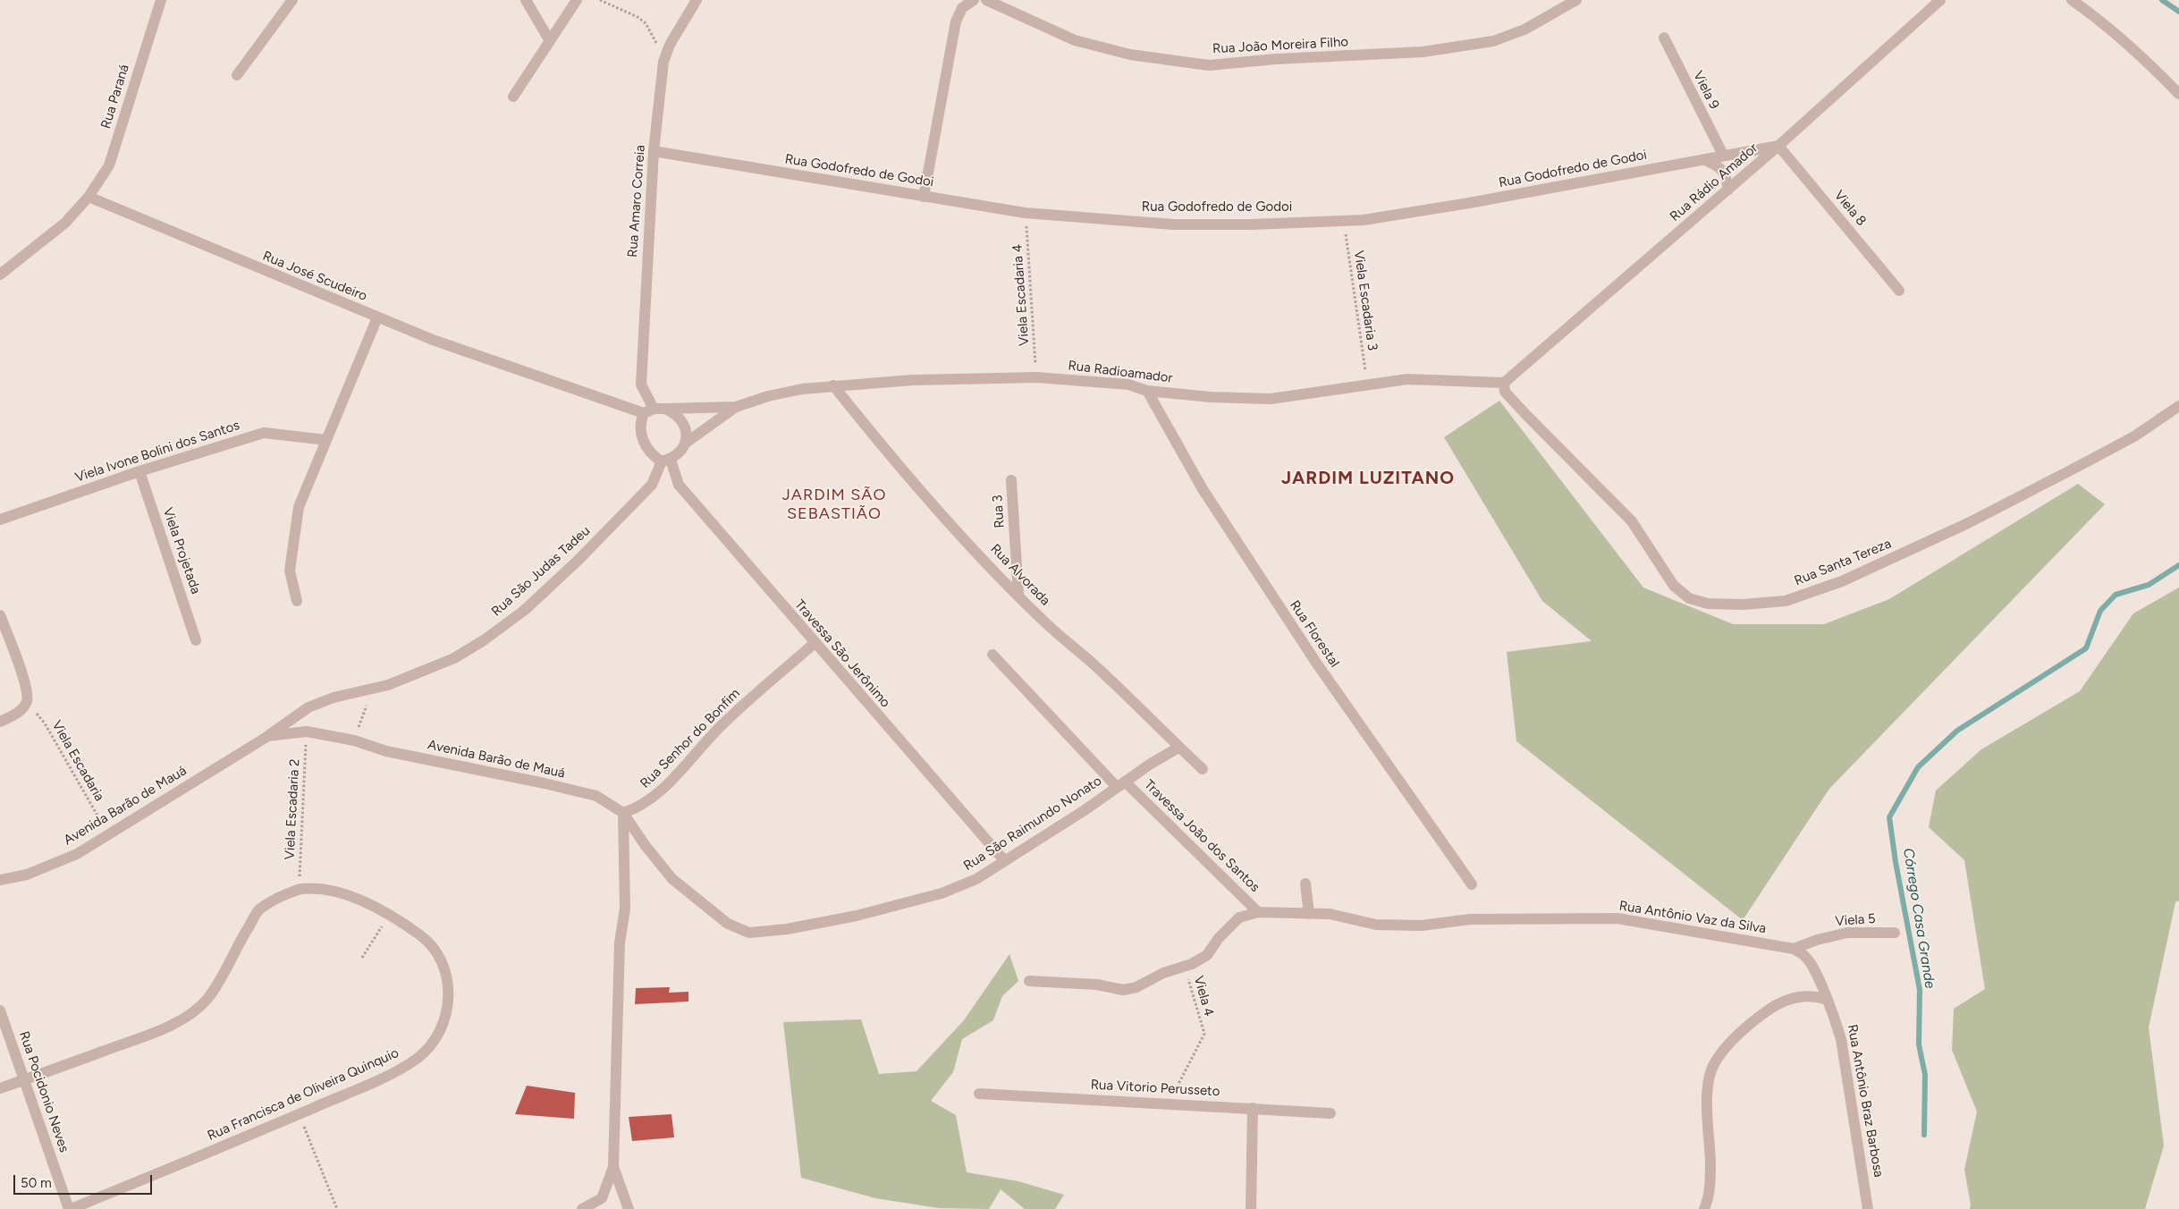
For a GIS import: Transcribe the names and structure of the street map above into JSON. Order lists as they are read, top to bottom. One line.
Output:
{"streets":{"street":["Rua João Moreira Filho","Viela 9","Rua Paraná","Rua Godofredo de Godoi","Rua Rádio Amador","Rua Amaro Correia","Viela 8","Rua José Scudeiro","Rua Radioamador","Viela Ivone Bolini dos Santos","Rua 3","Viela Projetada","Rua Santa Tereza","Rua São Judas Tadeu","Rua Alvorada","Rua Florestal","Travessa São Jerônimo","Rua Senhor do Bonfim","Avenida Barão de Mauá","Rua São Raimundo Nonato","Travessa João dos Santos","Rua Antônio Vaz da Silva","Viela 5","Rua Vitorio Perusseto","Rua Pocidonio Neves","Rua Francisca de Oliveira Quinquio","Rua Antônio Braz Barbosa"],"path":["Viela Escadaria 4","Viela Escadaria 3","Viela Escadaria","Viela Escadaria 2","Viela 4"]},"crossings":[["Viela 9","Rua Godofredo de Godoi"],["Rua Paraná","Rua José Scudeiro"],["Rua Godofredo de Godoi","Rua Rádio Amador"],["Rua Godofredo de Godoi","Rua Amaro Correia"],["Rua Godofredo de Godoi","Viela 8"],["Rua Godofredo de Godoi","Viela Escadaria 4"],["Rua Godofredo de Godoi","Viela Escadaria 3"],["Rua Rádio Amador","Viela 8"],["Rua Rádio Amador","Rua Radioamador"],["Rua Rádio Amador","Rua Santa Tereza"],["Rua Amaro Correia","Rua José Scudeiro"],["Rua Amaro Correia","Rua Radioamador"],["Rua Amaro Correia","Rua São Judas Tadeu"],["Rua Amaro Correia","Travessa São Jerônimo"],["Rua José Scudeiro","Rua Radioamador"],["Rua José Scudeiro","Rua São Judas Tadeu"],["Rua José Scudeiro","Travessa São Jerônimo"],["Viela Escadaria 4","Rua Radioamador"],["Viela Escadaria 3","Rua Radioamador"],["Rua Radioamador","Rua Santa Tereza"],["Rua Radioamador","Rua São Judas Tadeu"],["Rua Radioamador","Rua Alvorada"],["Rua Radioamador","Rua Florestal"],["Rua Radioamador","Travessa São Jerônimo"],["Viela Ivone Bolini dos Santos","Viela Projetada"],["Rua 3","Rua Alvorada"],["Rua São Judas Tadeu","Travessa São Jerônimo"],["Rua São Judas Tadeu","Avenida Barão de Mauá"],["Rua Alvorada","Rua São Raimundo Nonato"],["Travessa São Jerônimo","Rua Senhor do Bonfim"],["Travessa São Jerônimo","Rua São Raimundo Nonato"],["Rua Senhor do Bonfim","Avenida Barão de Mauá"],["Rua Senhor do Bonfim","Rua São Raimundo Nonato"],["Avenida Barão de Mauá","Viela Escadaria"],["Avenida Barão de Mauá","Viela Escadaria 2"],["Avenida Barão de Mauá","Rua São Raimundo Nonato"],["Viela Escadaria 2","Rua Francisca de Oliveira Quinquio"],["Rua São Raimundo Nonato","Travessa João dos Santos"],["Travessa João dos Santos","Rua Antônio Vaz da Silva"],["Rua Antônio Vaz da Silva","Viela 5"],["Rua Antônio Vaz da Silva","Viela 4"],["Viela 4","Rua Vitorio Perusseto"],["Rua Pocidonio Neves","Rua Francisca de Oliveira Quinquio"]],"districts":["JARDIM LUZITANO","JARDIM SÃO SEBASTIÃO"],"water":["Córrego Casa Grande"],"scale_bar":"50 m"}
